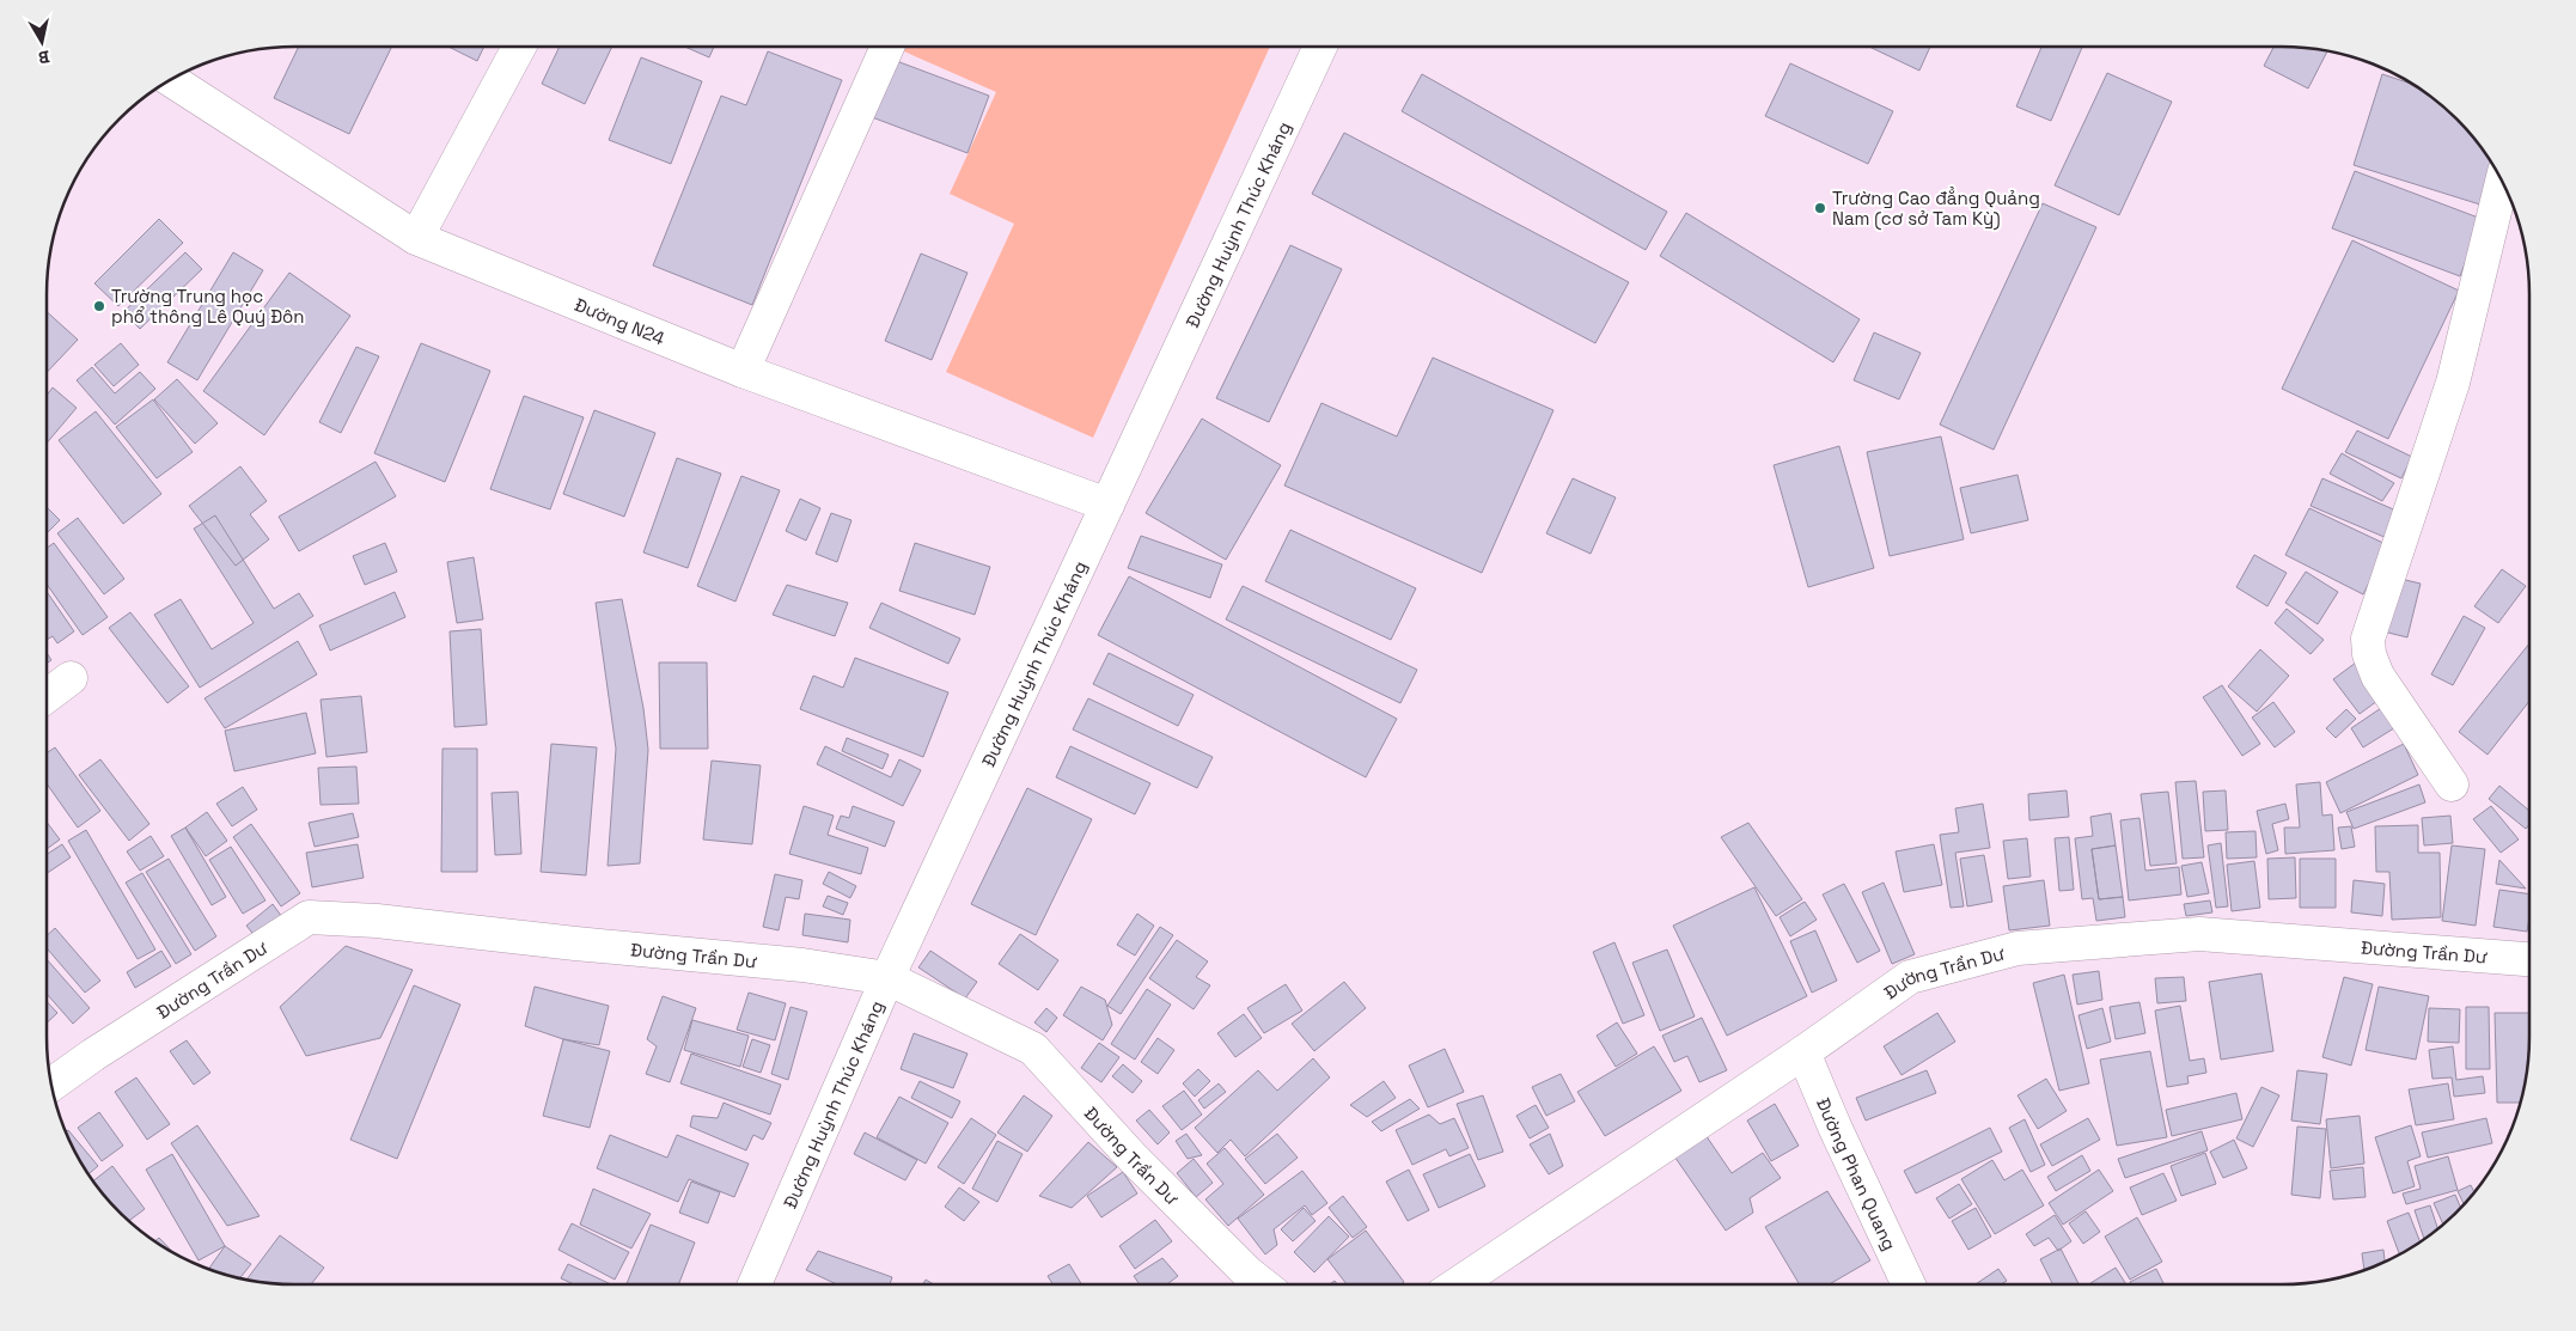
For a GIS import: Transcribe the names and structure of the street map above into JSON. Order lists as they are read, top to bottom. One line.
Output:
{"streets":{"street":["Đường Huỳnh Thúc Kháng","Đường N24","Đường Trần Dư","Đường Phan Quang"]},"crossings":[["Đường Huỳnh Thúc Kháng","Đường N24"],["Đường Huỳnh Thúc Kháng","Đường Trần Dư"],["Đường Trần Dư","Đường Phan Quang"]],"places":["Trường Cao đẳng Quảng Nam (cơ sở Tam Kỳ)","Trường Trung học phổ thông Lê Quý Đôn"],"north":"bottom"}
